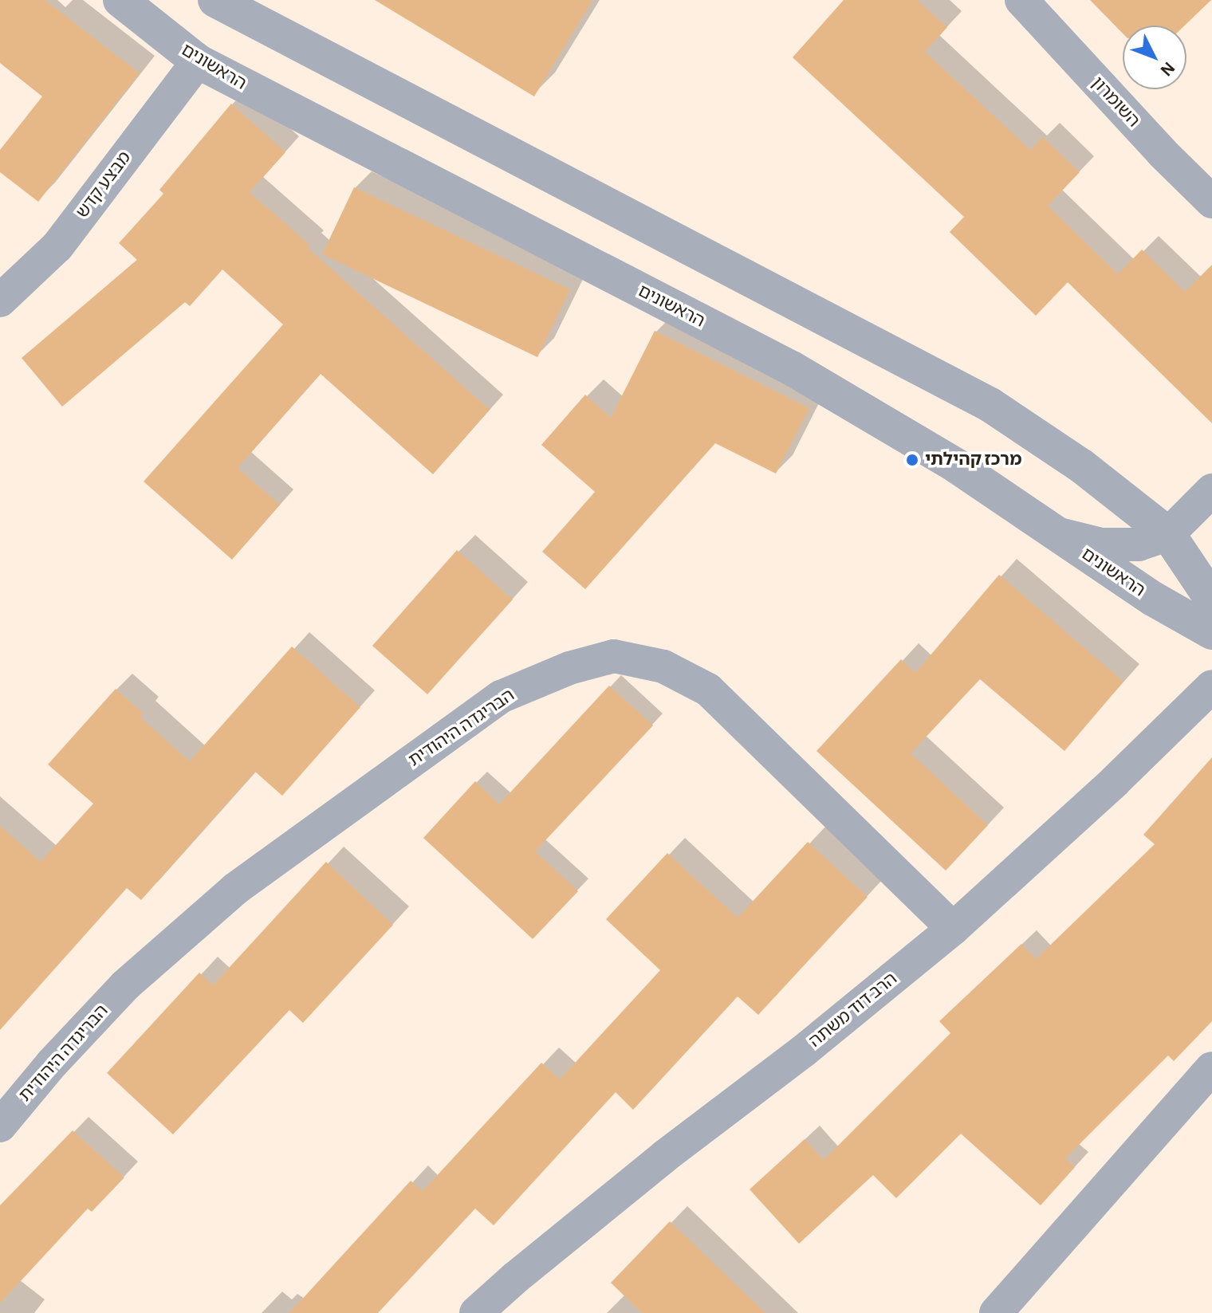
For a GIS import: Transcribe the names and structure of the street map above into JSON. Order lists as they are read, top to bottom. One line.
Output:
{"streets":{"street":["הראשונים","השומרון","מבצע קדש","הבריגדה היהודית","הרב דוד משתה"]},"crossings":[["הראשונים","מבצע קדש"],["הבריגדה היהודית","הרב דוד משתה"]],"places":["מרכז קהילתי"],"north":"bottom right"}
